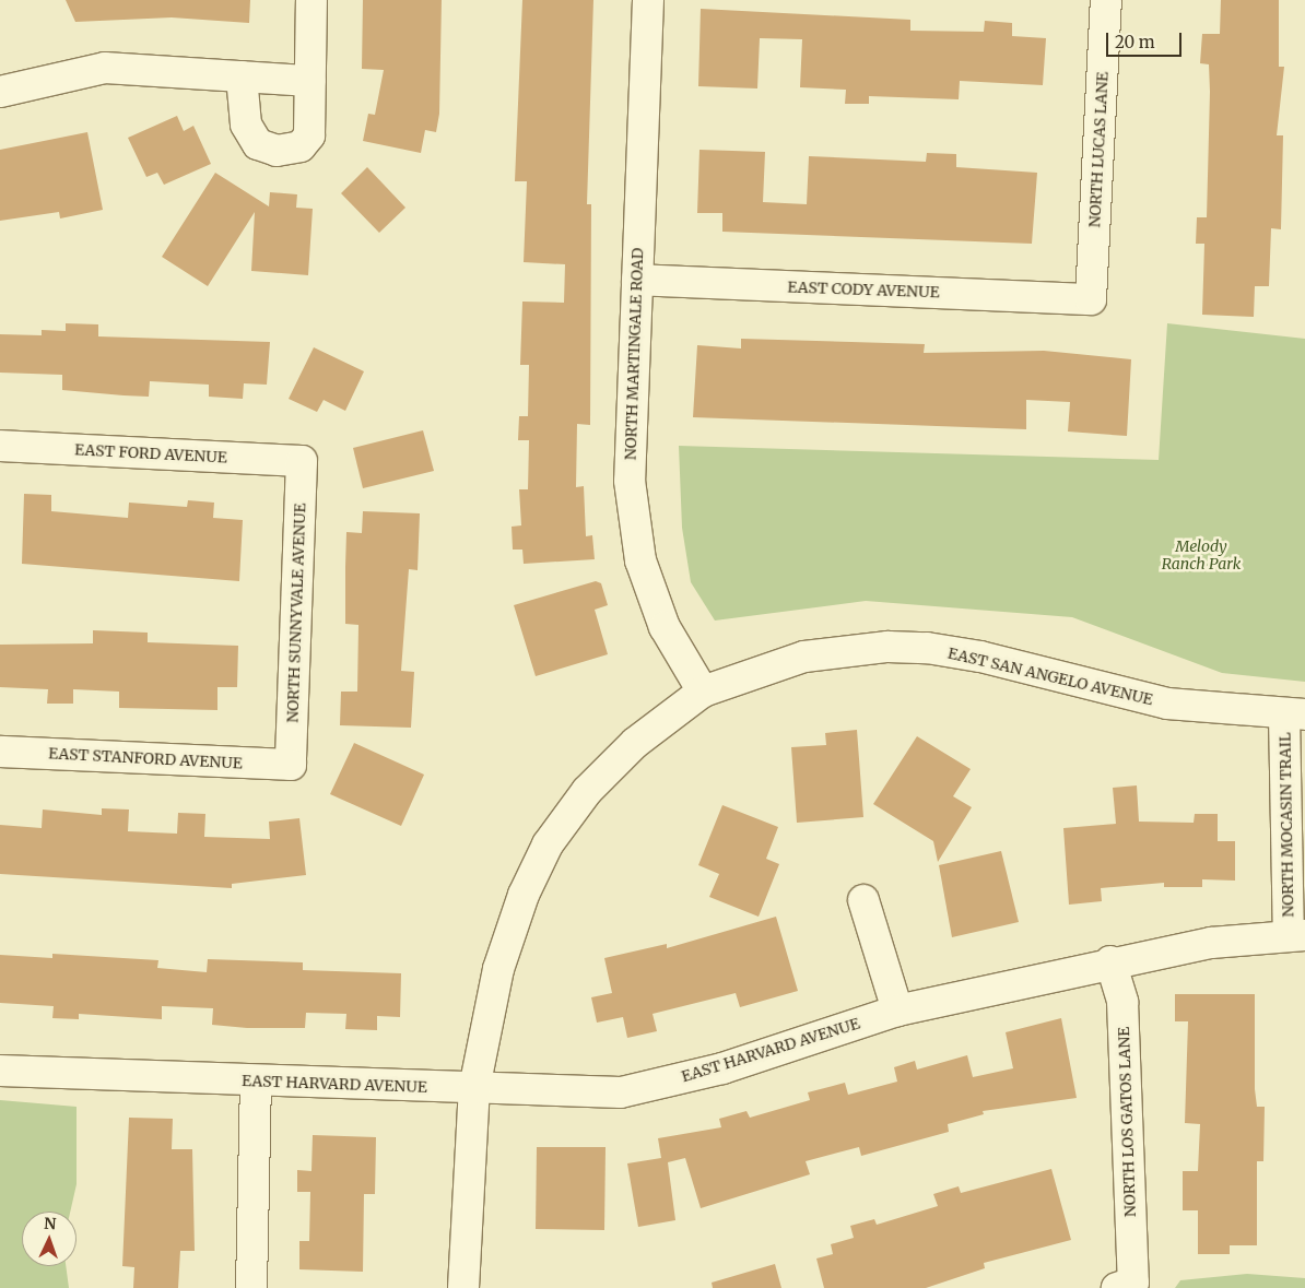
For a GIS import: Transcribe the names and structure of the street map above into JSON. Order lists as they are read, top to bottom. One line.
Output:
{"streets":{"street":["NORTH LUCAS LANE","EAST CODY AVENUE","NORTH MARTINGALE ROAD","EAST FORD AVENUE","NORTH SUNNYVALE AVENUE","EAST SAN ANGELO AVENUE","EAST STANFORD AVENUE","NORTH MOCASIN TRAIL","EAST HARVARD AVENUE","NORTH LOS GATOS LANE"]},"crossings":[["NORTH LUCAS LANE","EAST CODY AVENUE"],["EAST CODY AVENUE","NORTH MARTINGALE ROAD"],["NORTH MARTINGALE ROAD","EAST SAN ANGELO AVENUE"],["EAST FORD AVENUE","NORTH SUNNYVALE AVENUE"],["NORTH SUNNYVALE AVENUE","EAST STANFORD AVENUE"],["EAST SAN ANGELO AVENUE","NORTH MOCASIN TRAIL"],["NORTH MOCASIN TRAIL","EAST HARVARD AVENUE"],["EAST HARVARD AVENUE","NORTH LOS GATOS LANE"]],"parks":["Melody Ranch Park"],"scale_bar":"20 m","north":"top"}
